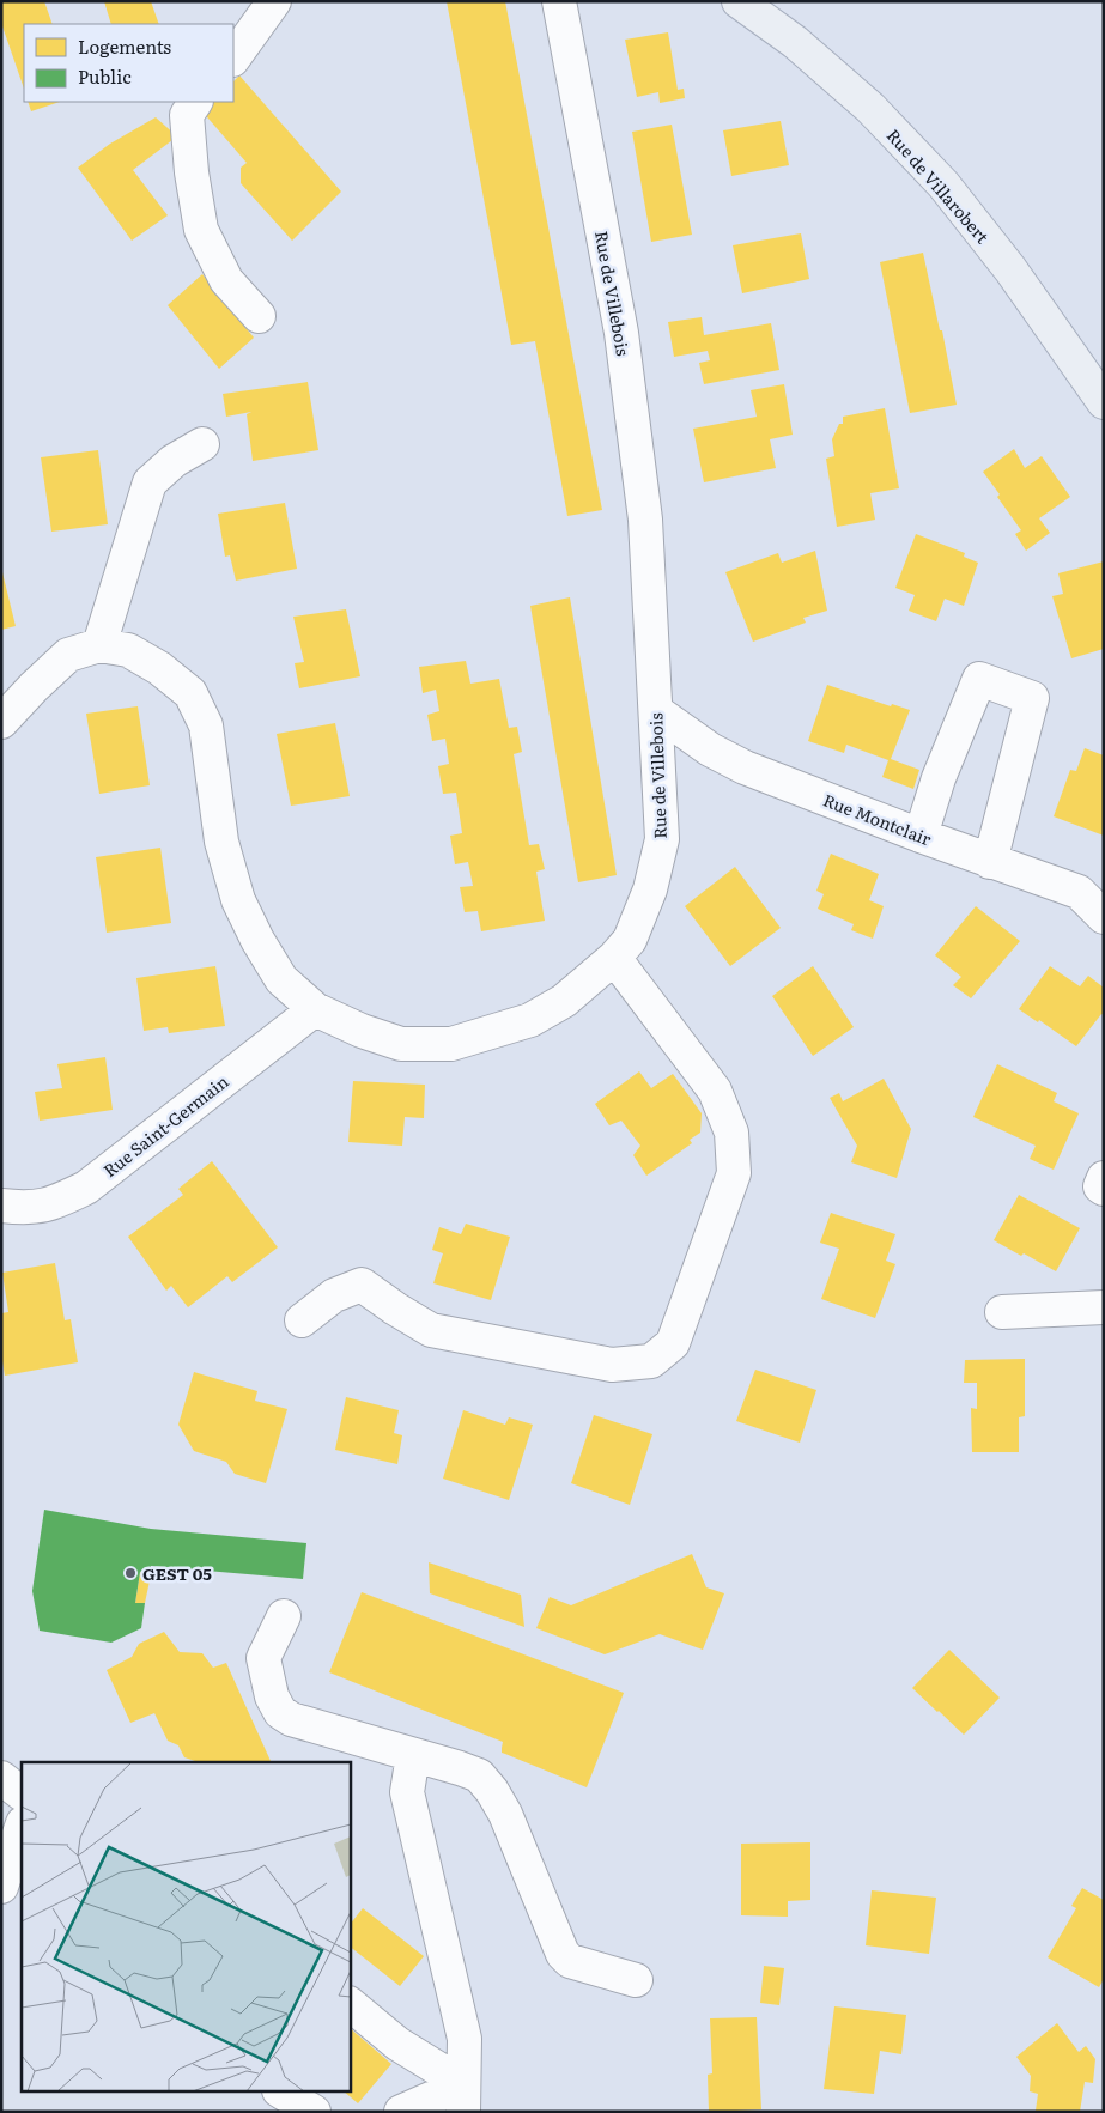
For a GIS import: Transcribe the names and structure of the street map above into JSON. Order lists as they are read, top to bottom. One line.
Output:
{"streets":{"main road":["Rue de Villarobert"],"street":["Rue de Villebois","Rue Montclair","Rue Saint-Germain"]},"crossings":[["Rue de Villebois","Rue Montclair"],["Rue de Villebois","Rue Saint-Germain"]],"places":["GEST 05"],"legend":["Logements","Public"]}
